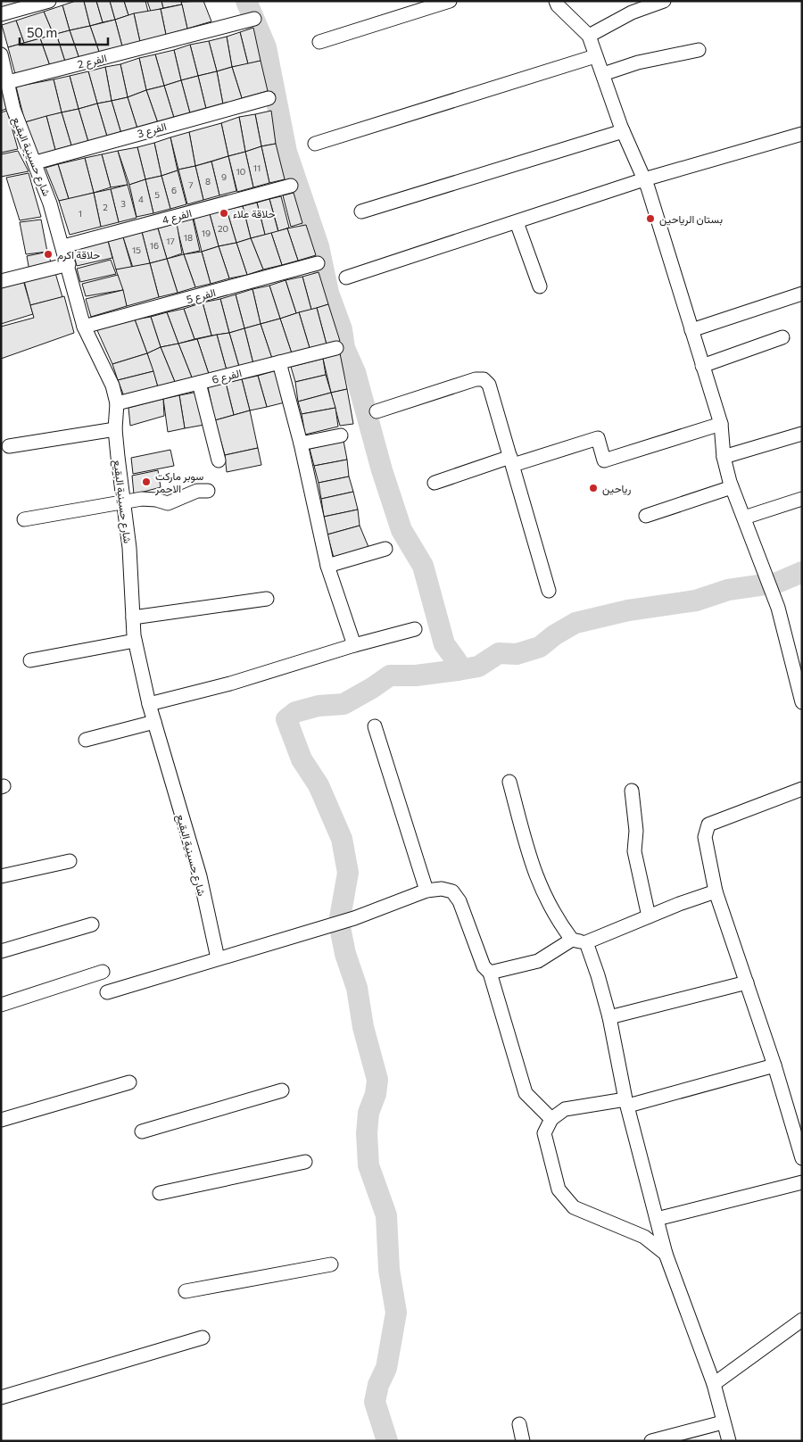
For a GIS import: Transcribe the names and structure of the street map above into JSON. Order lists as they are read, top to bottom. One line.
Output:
{"streets":{"street":["الفرع 2","الفرع 3","شارع حسينية البقيع","الفرع 4","الفرع 5","الفرع 6"]},"crossings":[["الفرع 2","شارع حسينية البقيع"],["الفرع 3","شارع حسينية البقيع"],["شارع حسينية البقيع","الفرع 4"],["شارع حسينية البقيع","الفرع 5"],["شارع حسينية البقيع","الفرع 6"]],"places":["حلاقة علاء","بستان الرياحين","حلاقة اكرم","سوبر ماركت الاحمر","رياحين"],"house_numbers":["11","10","9","8","7","6","5","4","3","2","1","20","19","18","17","16","15"],"scale_bar":"50 m"}
